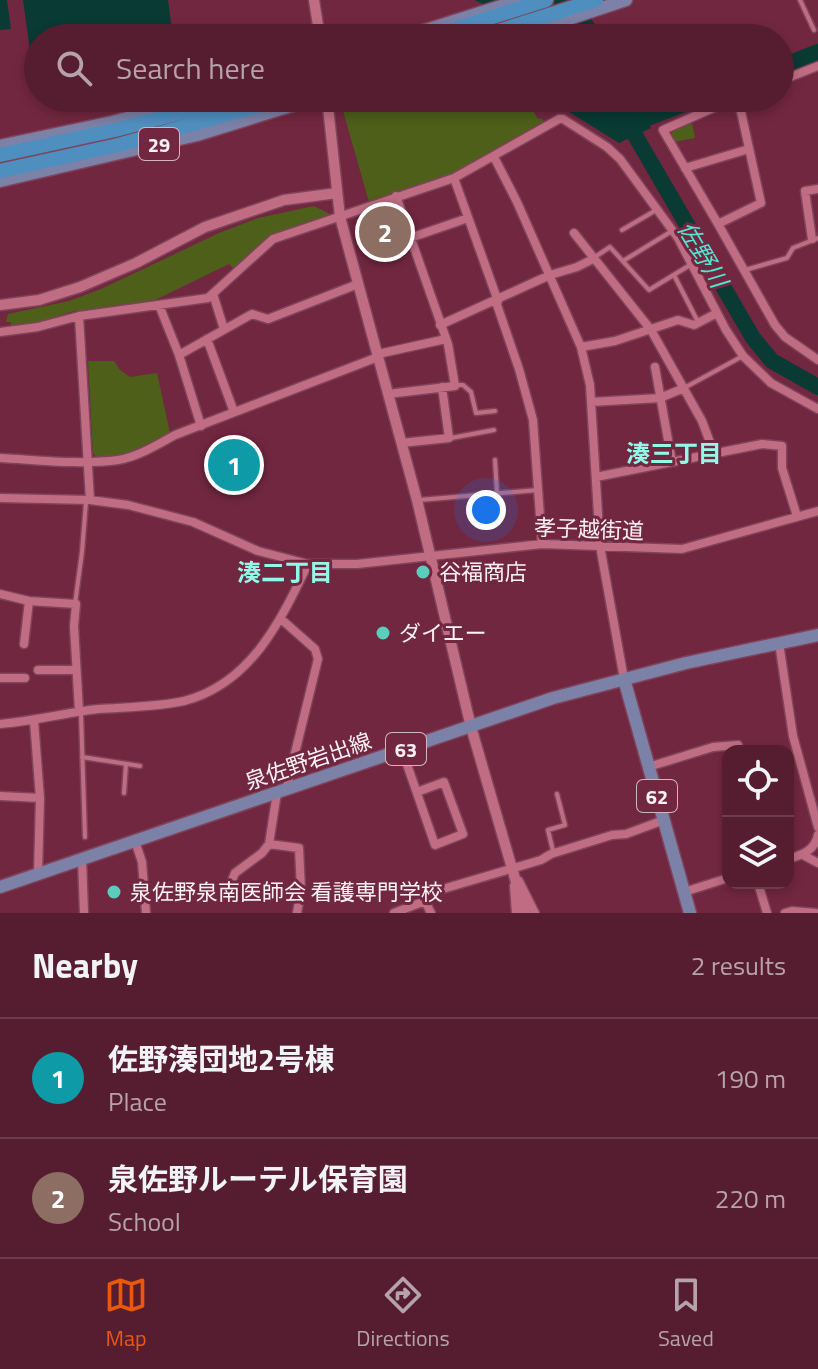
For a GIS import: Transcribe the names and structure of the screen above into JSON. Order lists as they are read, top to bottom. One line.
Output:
{"streets":{"main road":["29","63","泉佐野岩出線","62"],"street":["孝子越街道"]},"crossings":[["泉佐野岩出線","62"]],"districts":["湊三丁目","湊二丁目"],"water":["佐野川"],"places":["谷福商店","ダイエー","泉佐野泉南医師会 看護専門学校"],"page":{"search":"Search here","pins":["2","1"],"heading":["Nearby","2 results"],"list":[{"mark":"1","name":"佐野湊団地2号棟","note":"Place","value":"190 m"},{"mark":"2","name":"泉佐野ルーテル保育園","note":"School","value":"220 m"}],"nav":["Map","Directions","Saved"]}}
